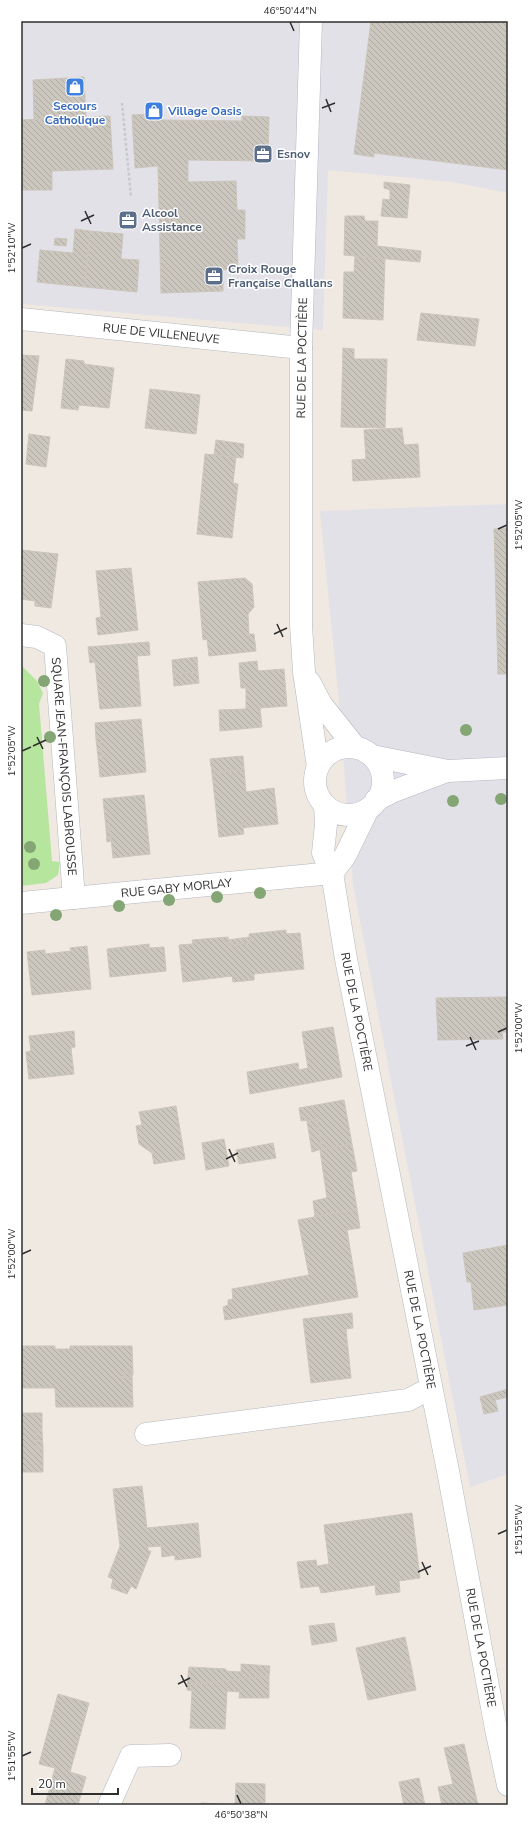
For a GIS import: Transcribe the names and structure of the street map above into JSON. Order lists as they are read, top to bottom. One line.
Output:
{"streets":{"street":["RUE DE VILLENEUVE","RUE DE LA POCTIÈRE","SQUARE JEAN-FRANÇOIS LABROUSSE","RUE GABY MORLAY"]},"crossings":[["RUE DE VILLENEUVE","RUE DE LA POCTIÈRE"],["RUE DE LA POCTIÈRE","RUE GABY MORLAY"],["SQUARE JEAN-FRANÇOIS LABROUSSE","RUE GABY MORLAY"]],"places":{"shop":["Secours Catholique","Village Oasis"],"office":["Esnov","Alcool Assistance","Croix Rouge Française Challans"]},"scale_bar":"20 m","coordinates":["46°50'44\"N","1°52'10\"W","1°52'05\"W","1°52'00\"W","1°51'55\"W","46°50'38\"N"]}
